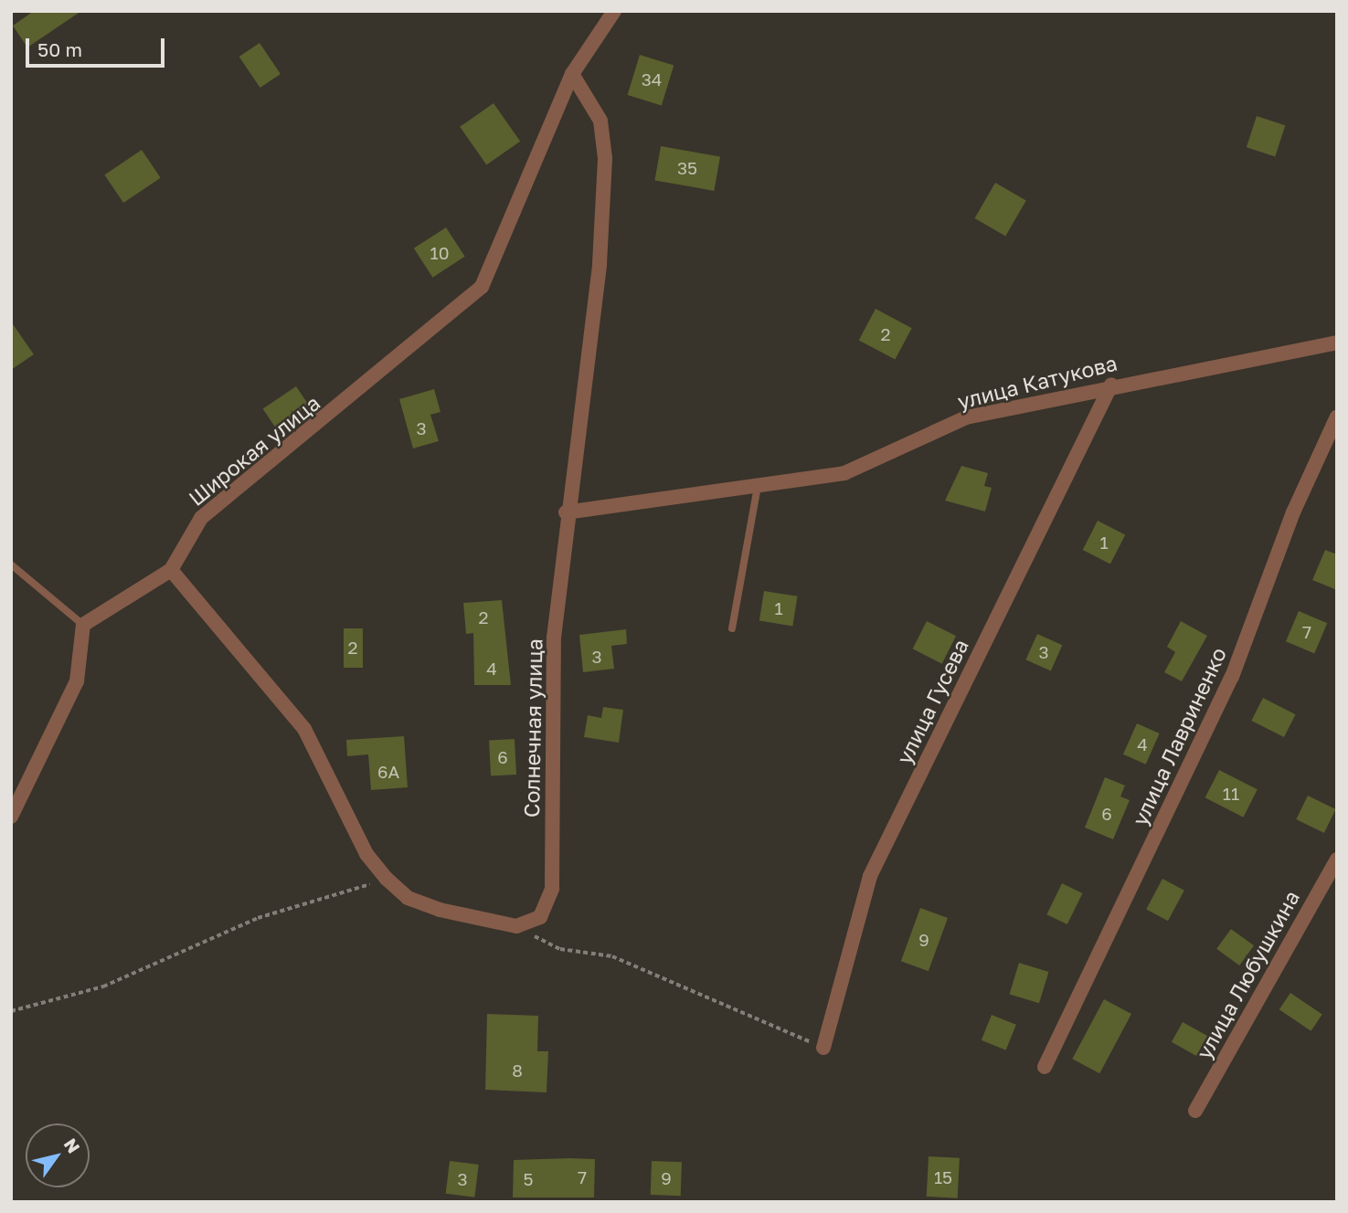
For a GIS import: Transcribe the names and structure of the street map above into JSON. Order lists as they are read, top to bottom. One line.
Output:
{"streets":{"street":["улица Катукова","Широкая улица","улица Гусева","Солнечная улица","улица Лавриненко","улица Любушкина"]},"crossings":[["улица Катукова","улица Гусева"],["улица Катукова","Солнечная улица"],["Широкая улица","Солнечная улица"]],"house_numbers":["34","35","10","2","3","1","1","2","7","2","3","3","4","4","6","6А","11","6","9","8","7","15","9","3","5"],"scale_bar":"50 m","north":"top right"}
